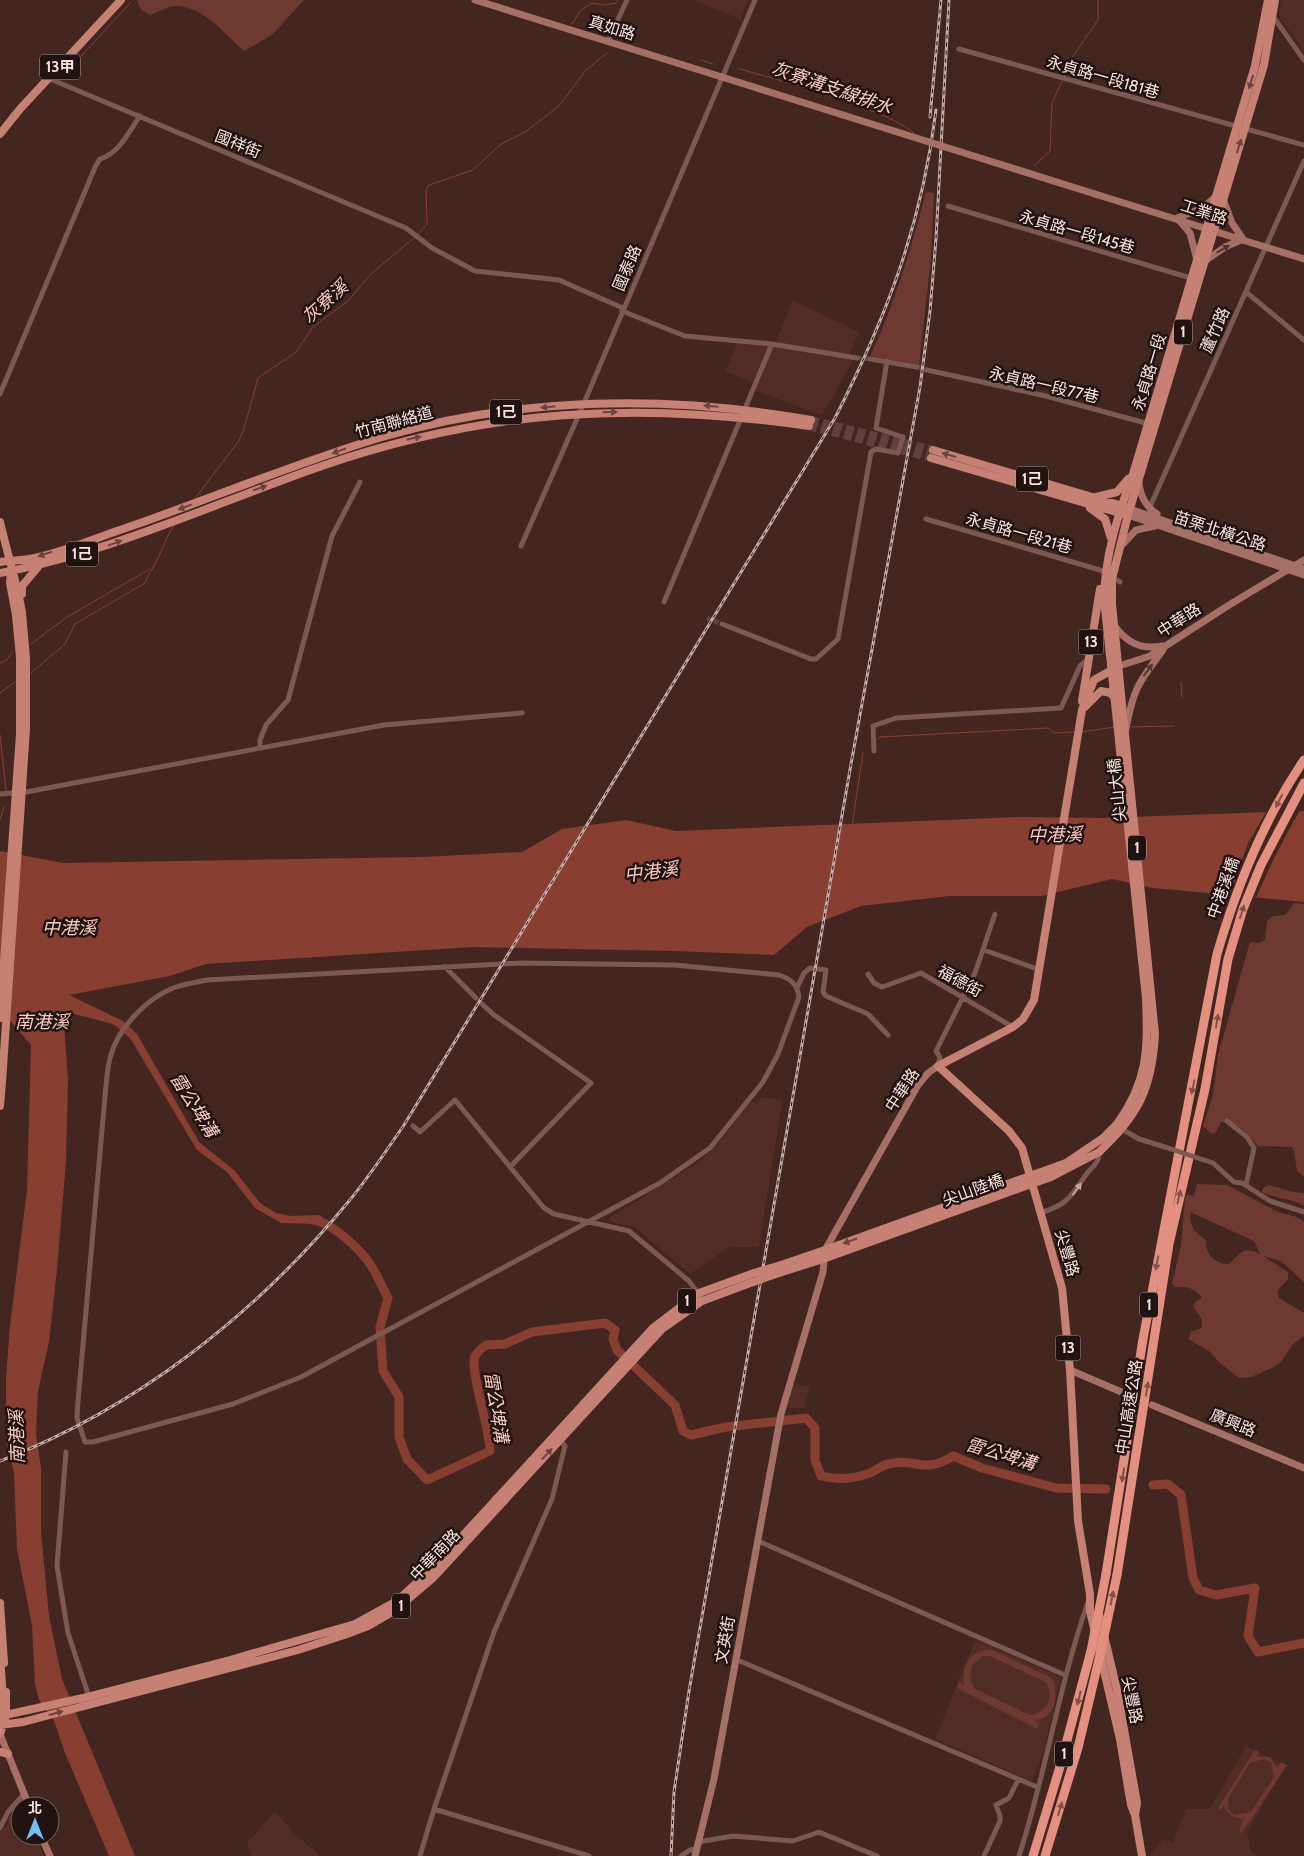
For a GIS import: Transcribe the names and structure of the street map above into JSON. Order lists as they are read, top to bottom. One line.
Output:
{"streets":{"highway":["1","中港溪橋","中山高速公路"],"main road":["13甲","永貞路一段","1己","竹南聯絡道","中華路","13","尖山大橋","尖山陸橋","尖豐路","中華南路"],"street":["真如路","永貞路一段181巷","國祥街","工業路","永貞路一段145巷","國泰路","蘆竹路","永貞路一段77巷","苗栗北橫公路","永貞路一段21巷","福德街","廣興路","文英街"]},"crossings":[["真如路","工業路"],["真如路","國泰路"],["13甲","國祥街"],["永貞路一段181巷","永貞路一段"],["國祥街","國泰路"],["工業路","蘆竹路"],["工業路","永貞路一段"],["永貞路一段145巷","永貞路一段"],["國泰路","竹南聯絡道"],["1","中華路"],["1","尖山大橋"],["1","尖山陸橋"],["1","中華南路"],["1","文英街"],["永貞路一段","永貞路一段77巷"],["永貞路一段","1己"],["永貞路一段","苗栗北橫公路"],["永貞路一段","永貞路一段21巷"],["永貞路一段","中華路"],["永貞路一段","13"],["永貞路一段","尖山大橋"],["1己","苗栗北橫公路"],["苗栗北橫公路","中華路"],["永貞路一段21巷","13"],["中華路","13"],["中華路","福德街"],["中華路","尖山陸橋"],["中華路","尖豐路"],["中華路","文英街"],["中港溪橋","中山高速公路"],["尖山陸橋","文英街"]],"water":["灰寮溝支線排水","灰寮溪","中港溪","南港溪","雷公埤溝"],"north":"top"}
